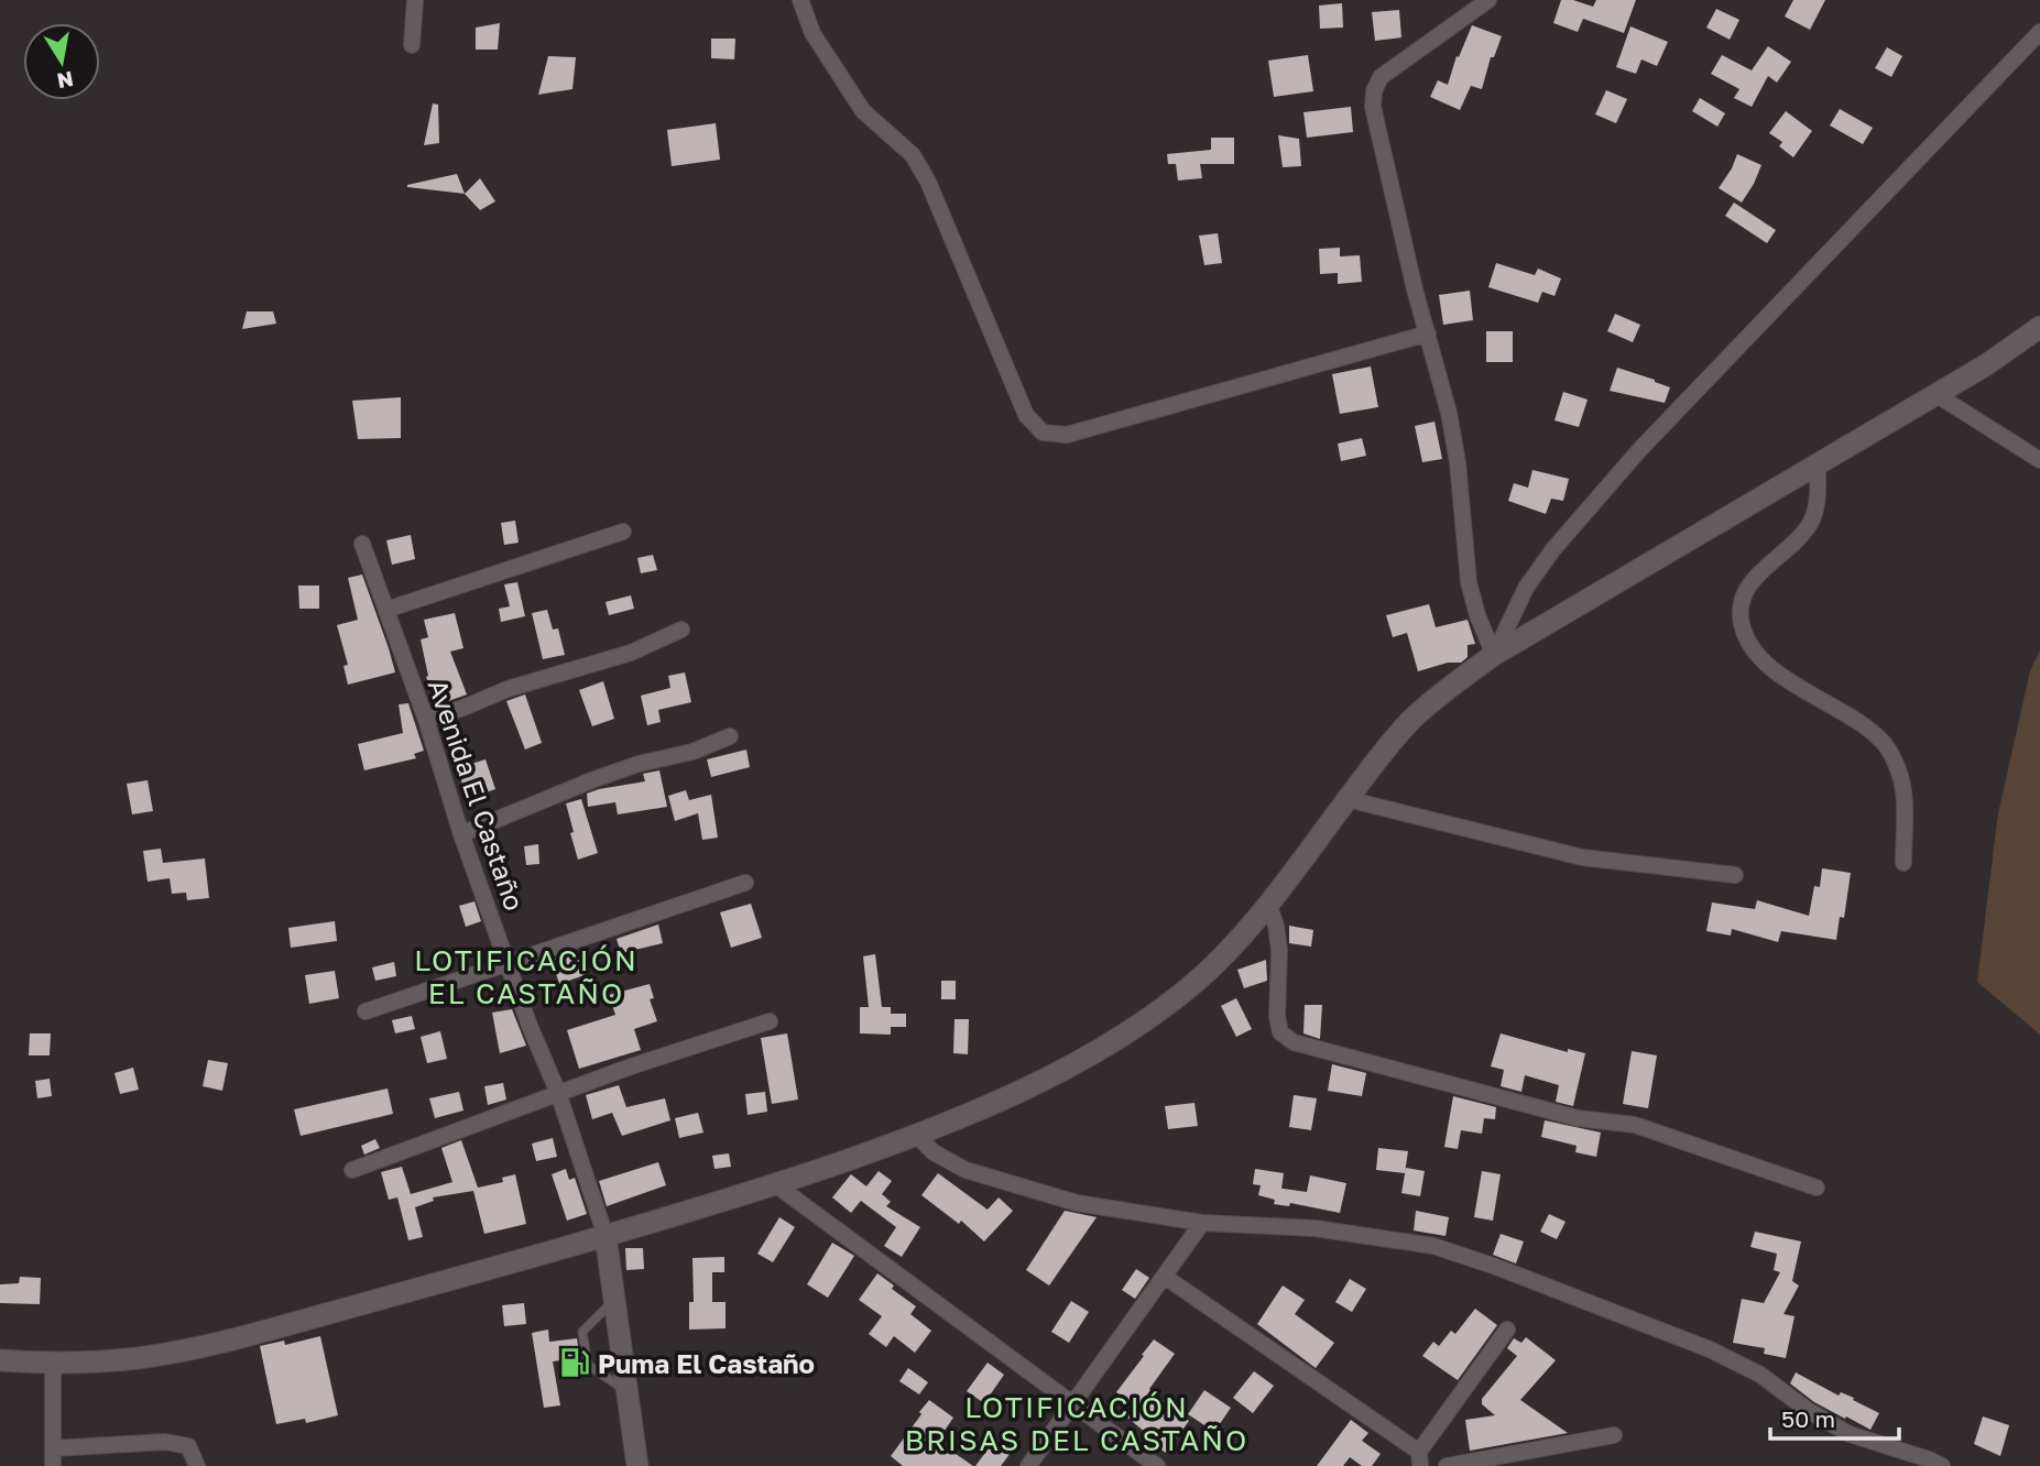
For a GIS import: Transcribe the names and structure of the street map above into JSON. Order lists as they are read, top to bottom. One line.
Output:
{"streets":{"street":["Avenida El Castaño"]},"districts":["LOTIFICACIÓN EL CASTAÑO","LOTIFICACIÓN BRISAS DEL CASTAÑO"],"places":{"fuel station":["Puma El Castaño"]},"scale_bar":"50 m","north":"bottom"}
